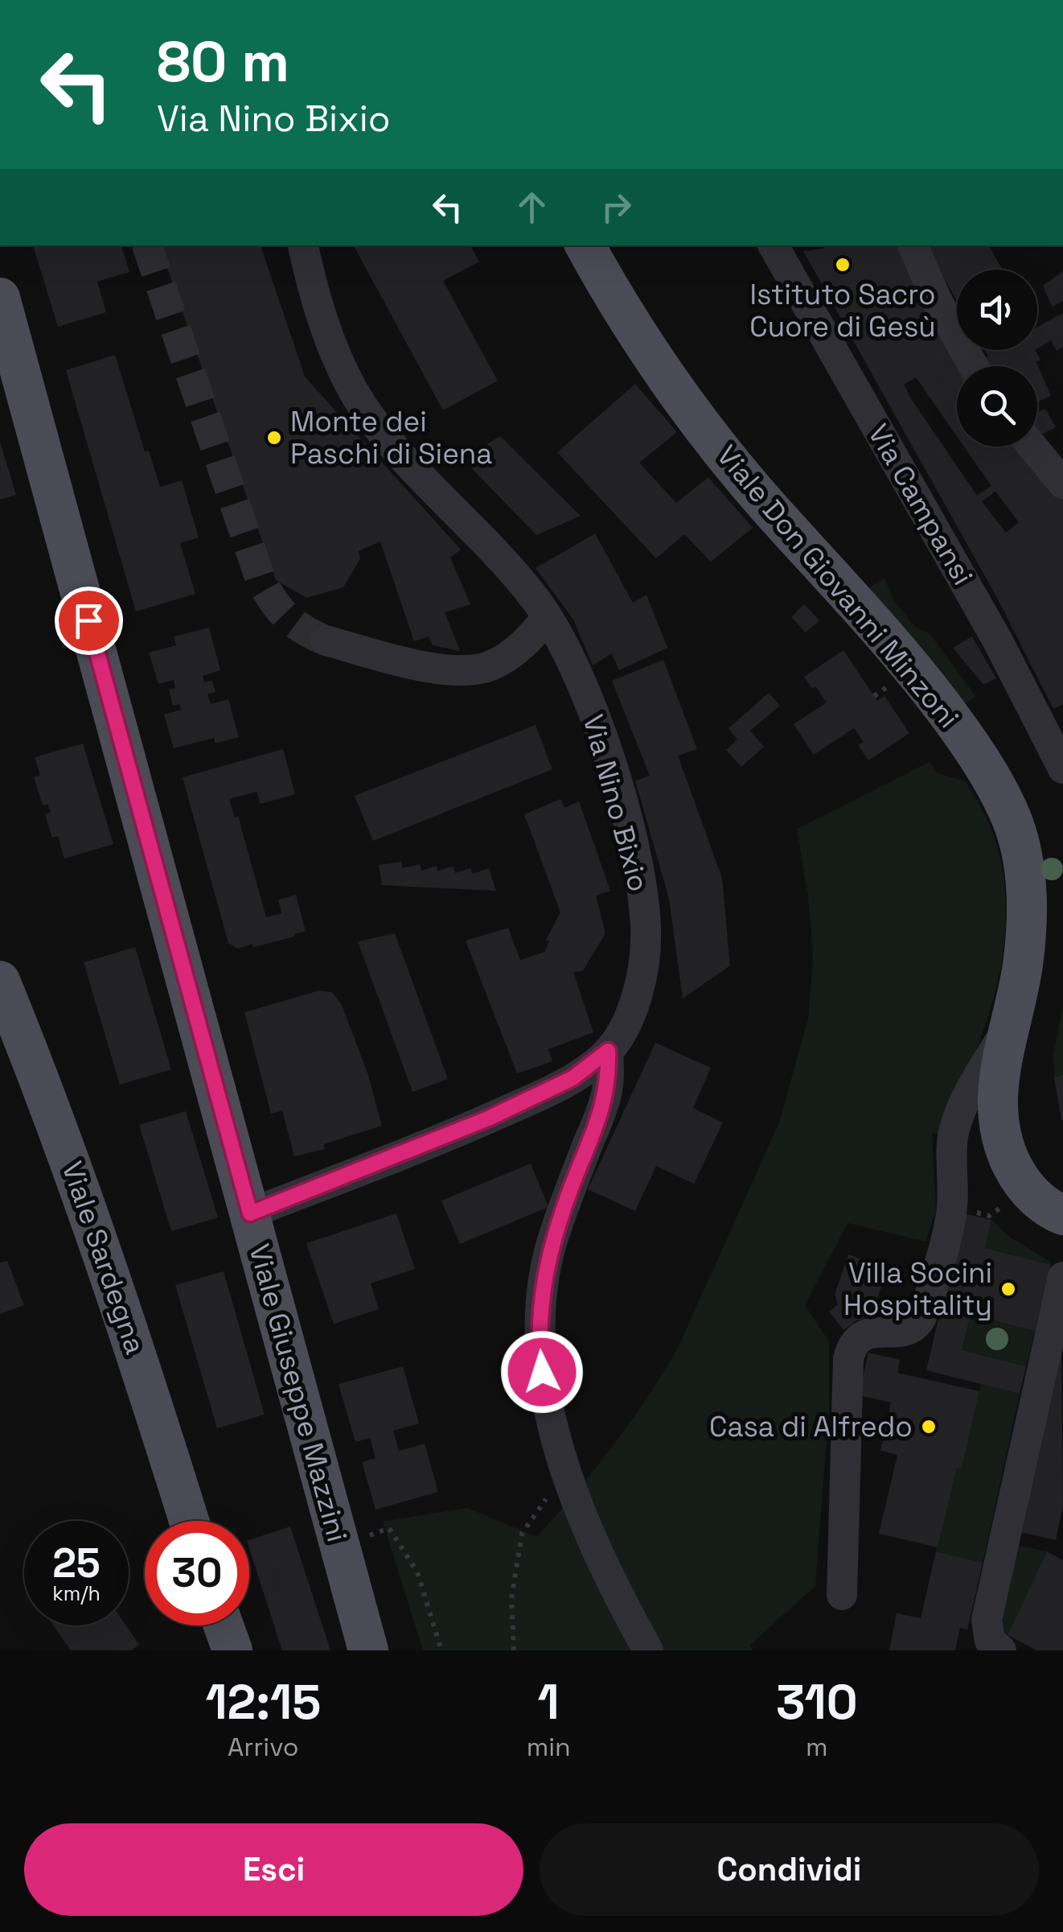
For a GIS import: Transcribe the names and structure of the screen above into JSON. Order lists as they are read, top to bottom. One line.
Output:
{"streets":{"main road":["Viale Don Giovanni Minzoni","Viale Sardegna","Viale Giuseppe Mazzini"],"street":["Via Campansi","Via Nino Bixio"]},"crossings":[["Via Nino Bixio","Viale Giuseppe Mazzini"]],"places":["Istituto Sacro Cuore di Gesù","Monte dei Paschi di Siena","Villa Socini Hospitality","Casa di Alfredo"],"page":{"turn":["80 m","Via Nino Bixio"],"speed":"25 km/h","limit":"30","eta":["12:15","Arrivo","1","min","310","m"],"buttons":["Esci","Condividi"]}}
